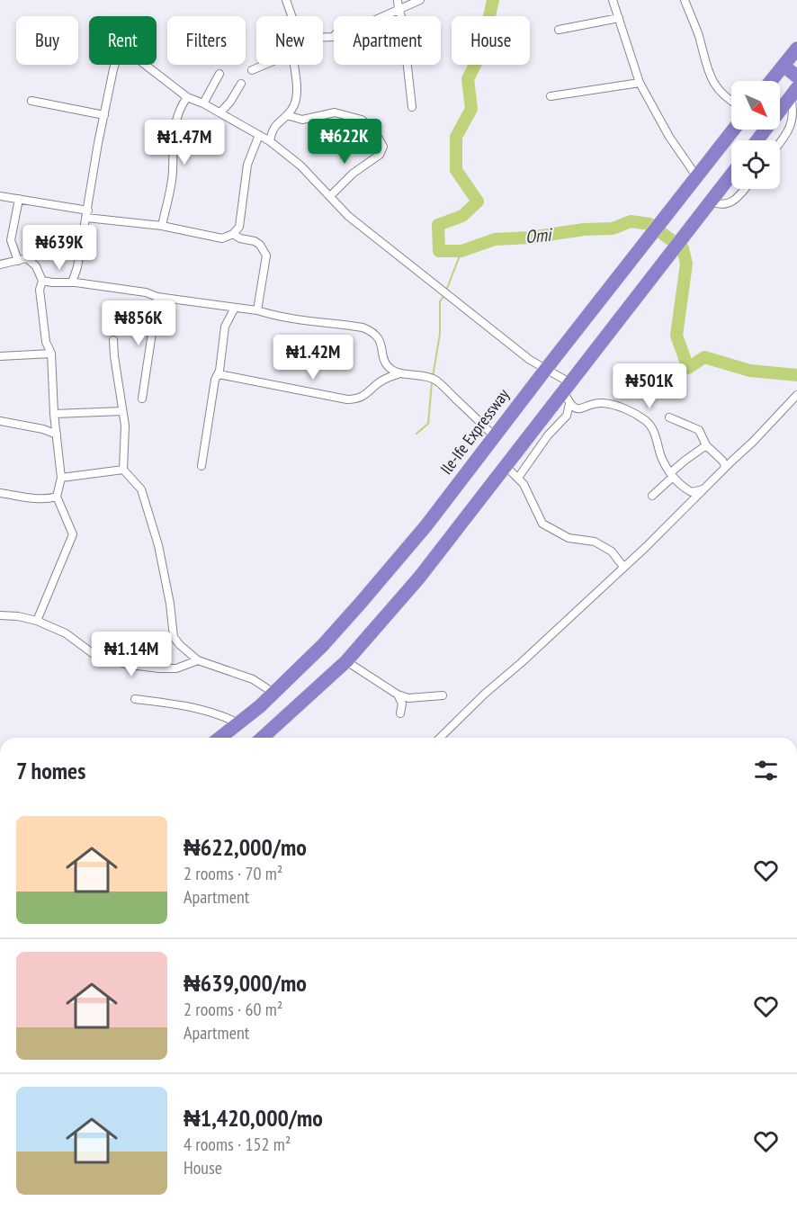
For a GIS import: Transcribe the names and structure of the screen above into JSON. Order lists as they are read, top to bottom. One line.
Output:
{"streets":{"highway":["Ile-Ife Expressway"]},"water":["Omi"],"north":"bottom right","page":{"chip":["Buy","Rent","Filters","New","Apartment","House"],"price":["₦622K","₦1.47M","₦639K","₦856K","₦1.42M","₦501K","₦1.14M"],"heading":"7 homes","list":[{"name":"₦622,000/mo","note":"2 rooms · 70 m² · Apartment"},{"name":"₦639,000/mo","note":"2 rooms · 60 m² · Apartment"},{"name":"₦1,420,000/mo","note":"4 rooms · 152 m² · House"}]}}
